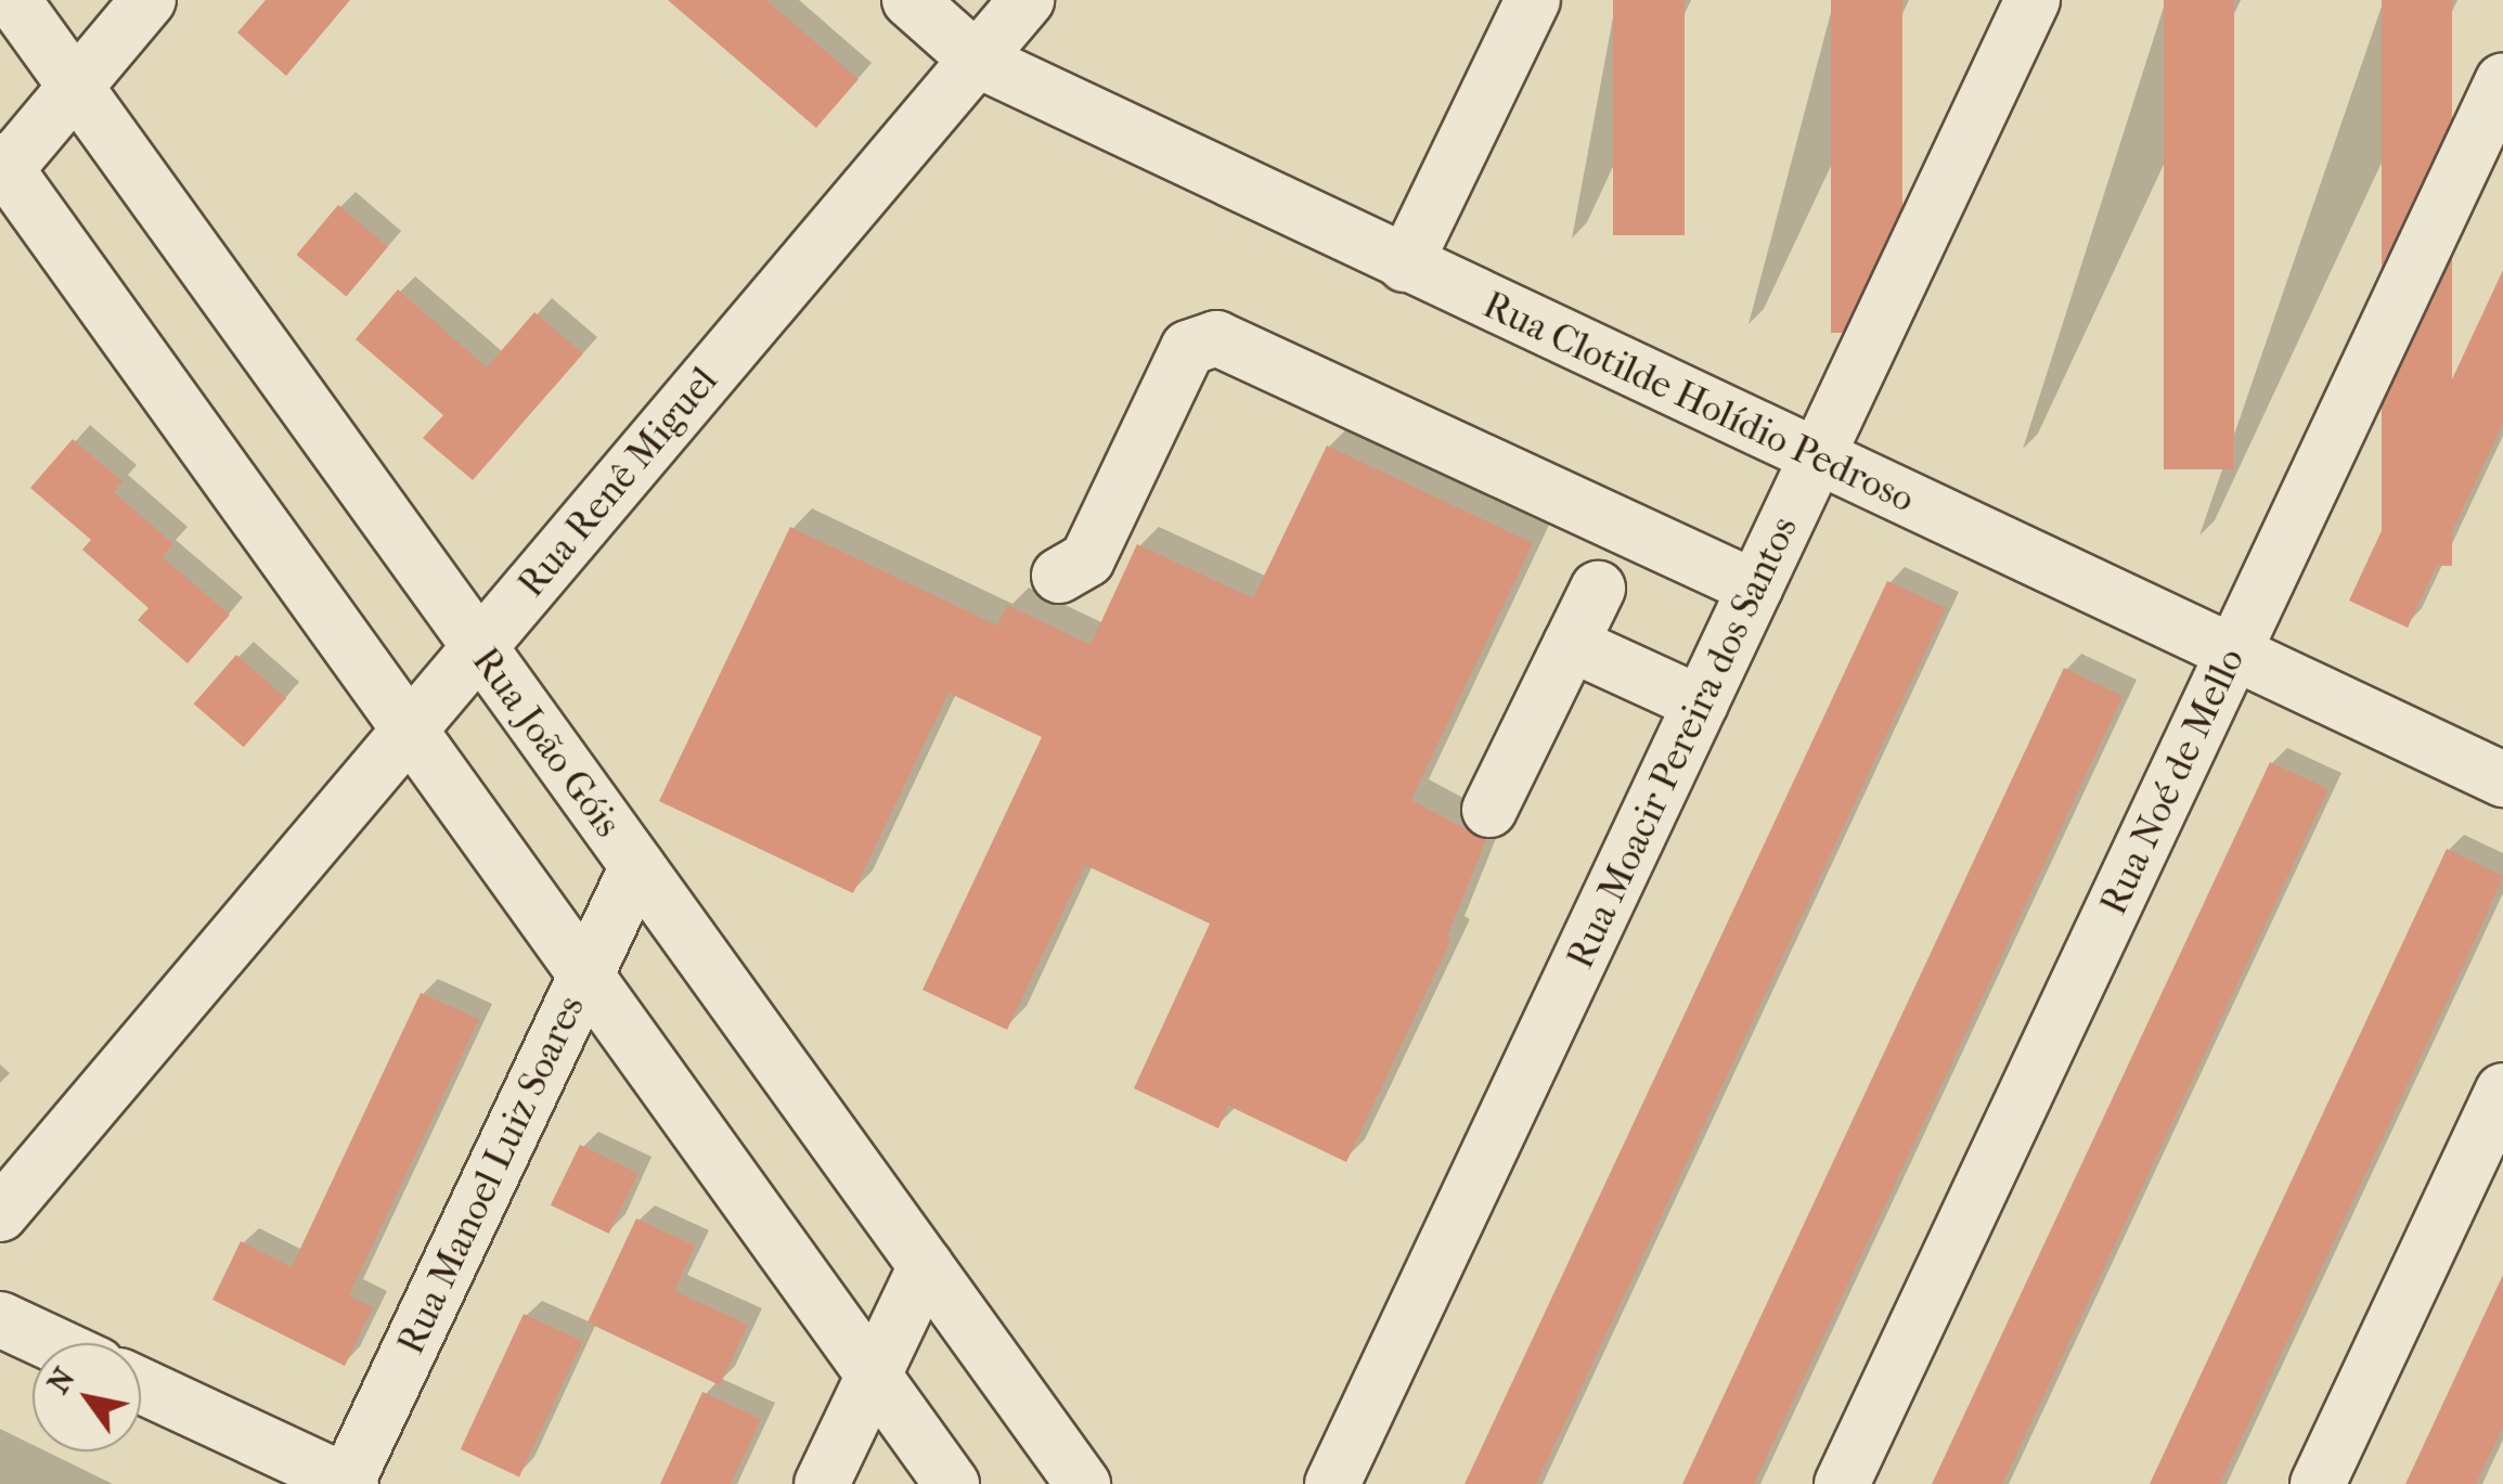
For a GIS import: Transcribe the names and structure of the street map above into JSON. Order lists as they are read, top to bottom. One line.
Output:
{"streets":{"street":["Rua Clotilde Holídio Pedroso","Rua Renê Miguel","Rua João Góis","Rua Moacir Pereira dos Santos","Rua Noé de Mello","Rua Manoel Luiz Soares"]},"crossings":[["Rua Clotilde Holídio Pedroso","Rua Renê Miguel"],["Rua Clotilde Holídio Pedroso","Rua Moacir Pereira dos Santos"],["Rua Clotilde Holídio Pedroso","Rua Noé de Mello"],["Rua Renê Miguel","Rua João Góis"],["Rua João Góis","Rua Manoel Luiz Soares"]],"north":"top left"}
